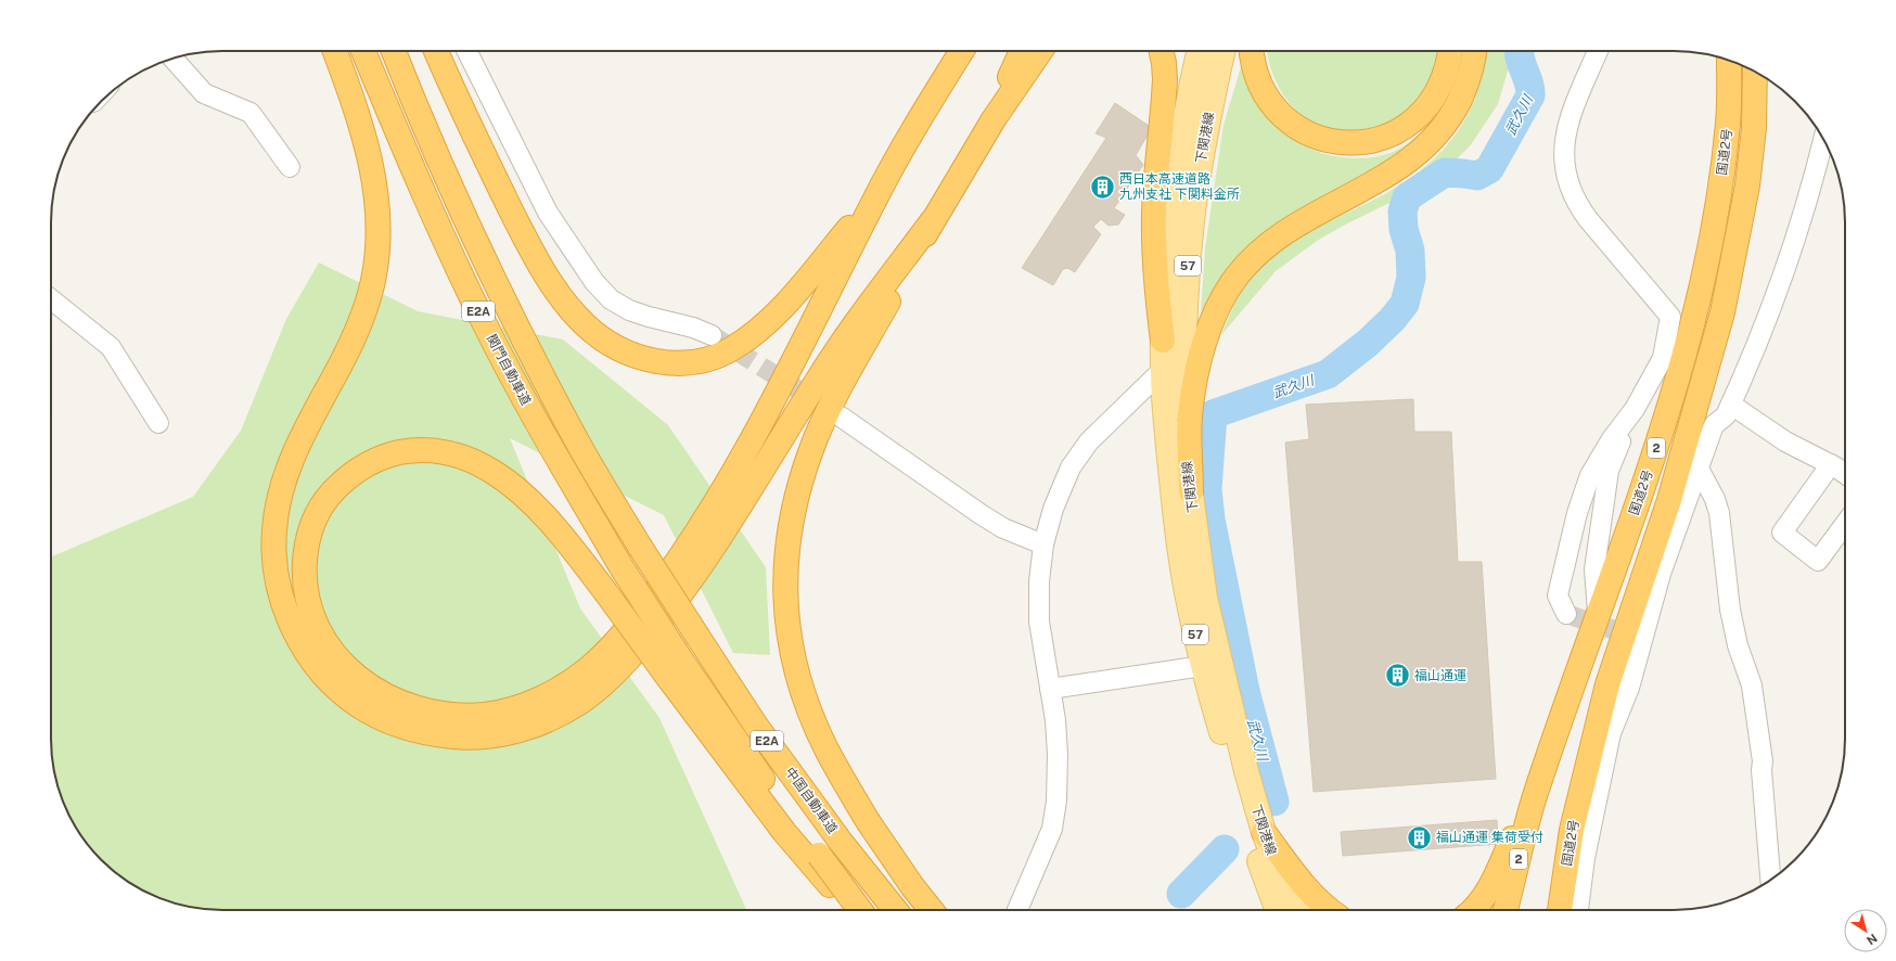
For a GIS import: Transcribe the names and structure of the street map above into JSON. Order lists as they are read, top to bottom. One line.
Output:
{"streets":{"highway":["国道2号","E2A","関門自動車道","2","中国自動車道"],"main road":["下関港線","57"]},"crossings":[["関門自動車道","中国自動車道"]],"water":["武久川"],"places":{"building":["西日本高速道路 九州支社 下関料金所","福山通運","福山通運 集荷受付"]},"north":"bottom right"}
